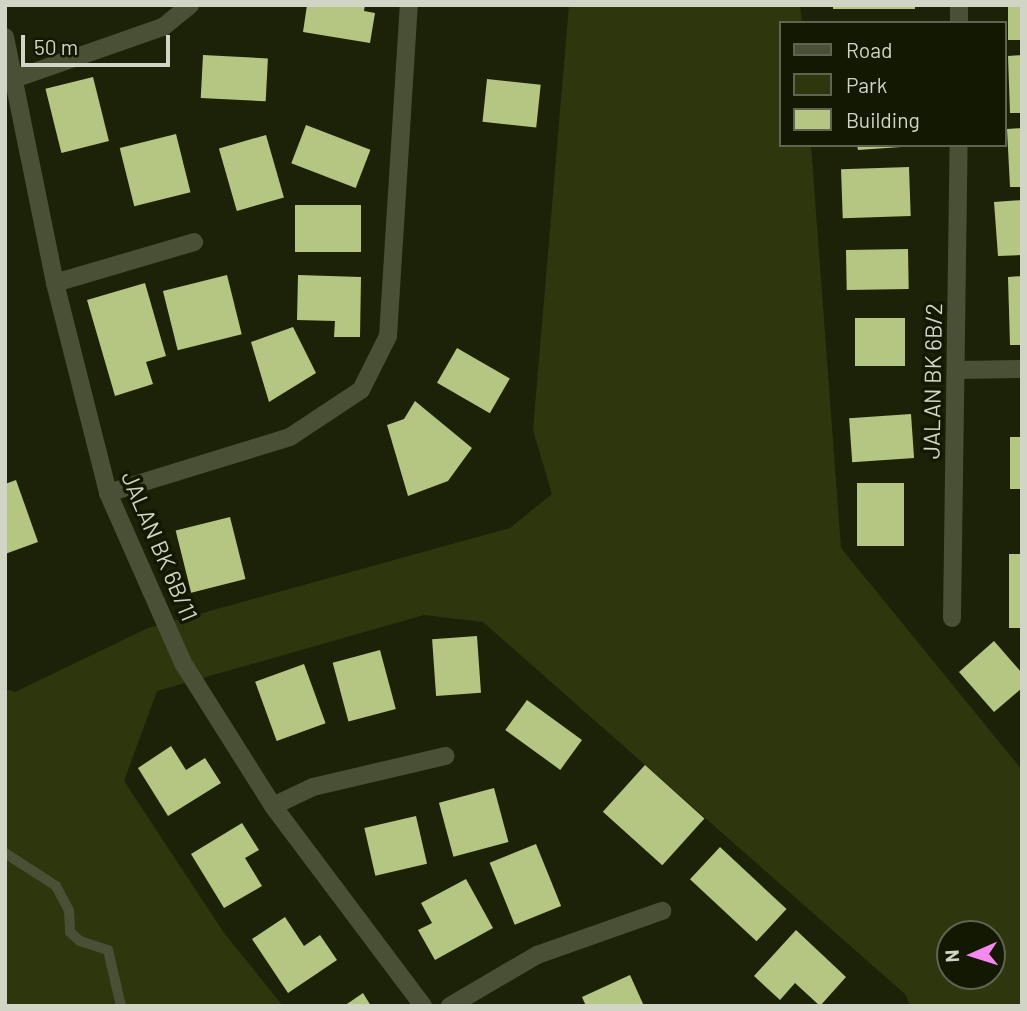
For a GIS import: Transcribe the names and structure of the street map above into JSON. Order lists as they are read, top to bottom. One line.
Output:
{"streets":{"street":["JALAN BK 6B/2","JALAN BK 6B/11"]},"legend":["Road","Park","Building"],"scale_bar":"50 m","north":"left"}
